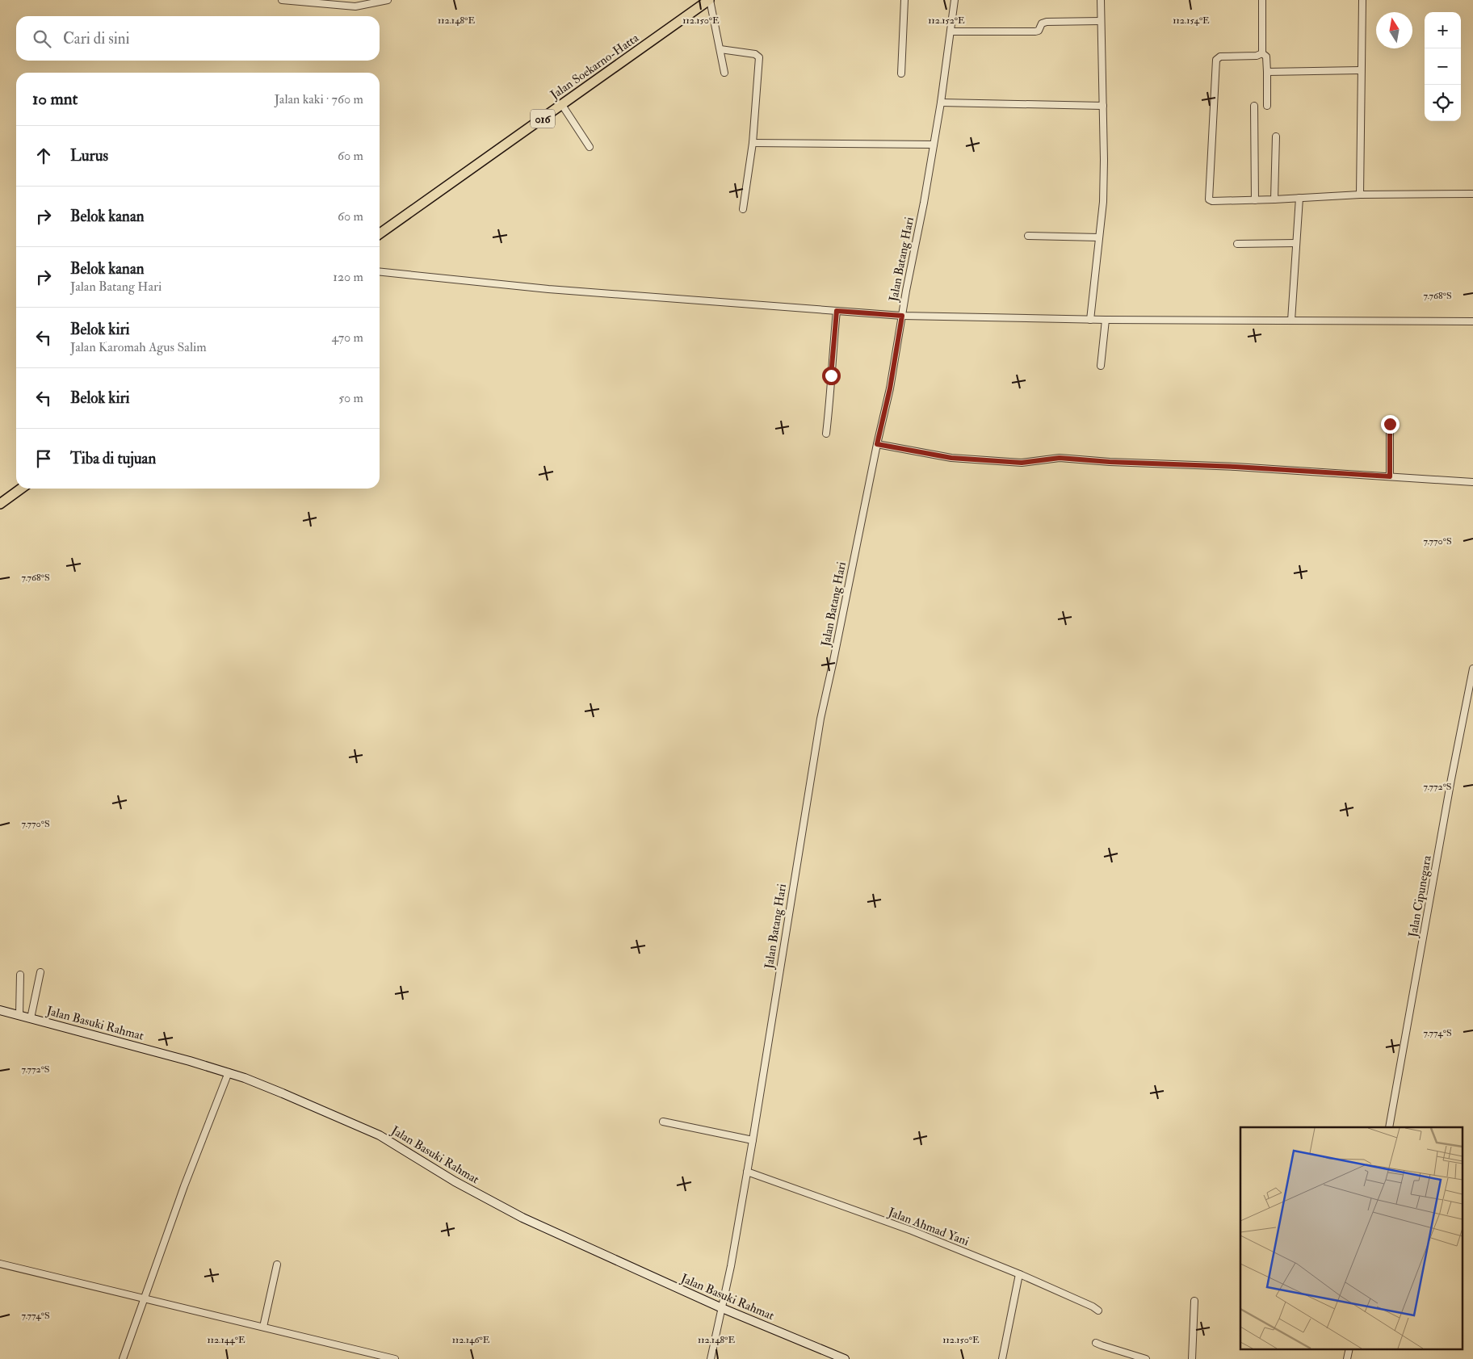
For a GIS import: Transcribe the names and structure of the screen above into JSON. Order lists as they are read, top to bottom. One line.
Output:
{"streets":{"main road":["Jalan Soekarno-Hatta","016","Jalan Basuki Rahmat"],"street":["Jalan Batang Hari","Jalan Cipunegara","Jalan Ahmad Yani"]},"crossings":[["Jalan Batang Hari","Jalan Basuki Rahmat"],["Jalan Batang Hari","Jalan Ahmad Yani"]],"north":"top","page":{"map_buttons":["+","−"],"search":"Cari di sini","heading":["10 mnt","Jalan kaki · 760 m"],"list":[["Lurus","60 m"],["Belok kanan","60 m"],["Belok kanan","Jalan Batang Hari","120 m"],["Belok kiri","Jalan Karomah Agus Salim","470 m"],["Belok kiri","50 m"],"Tiba di tujuan"]},"coordinates":["112.148°E","112.150°E","112.152°E","112.154°E","7.768°S","7.770°S","7.772°S","7.774°S","112.144°E","112.146°E"]}
